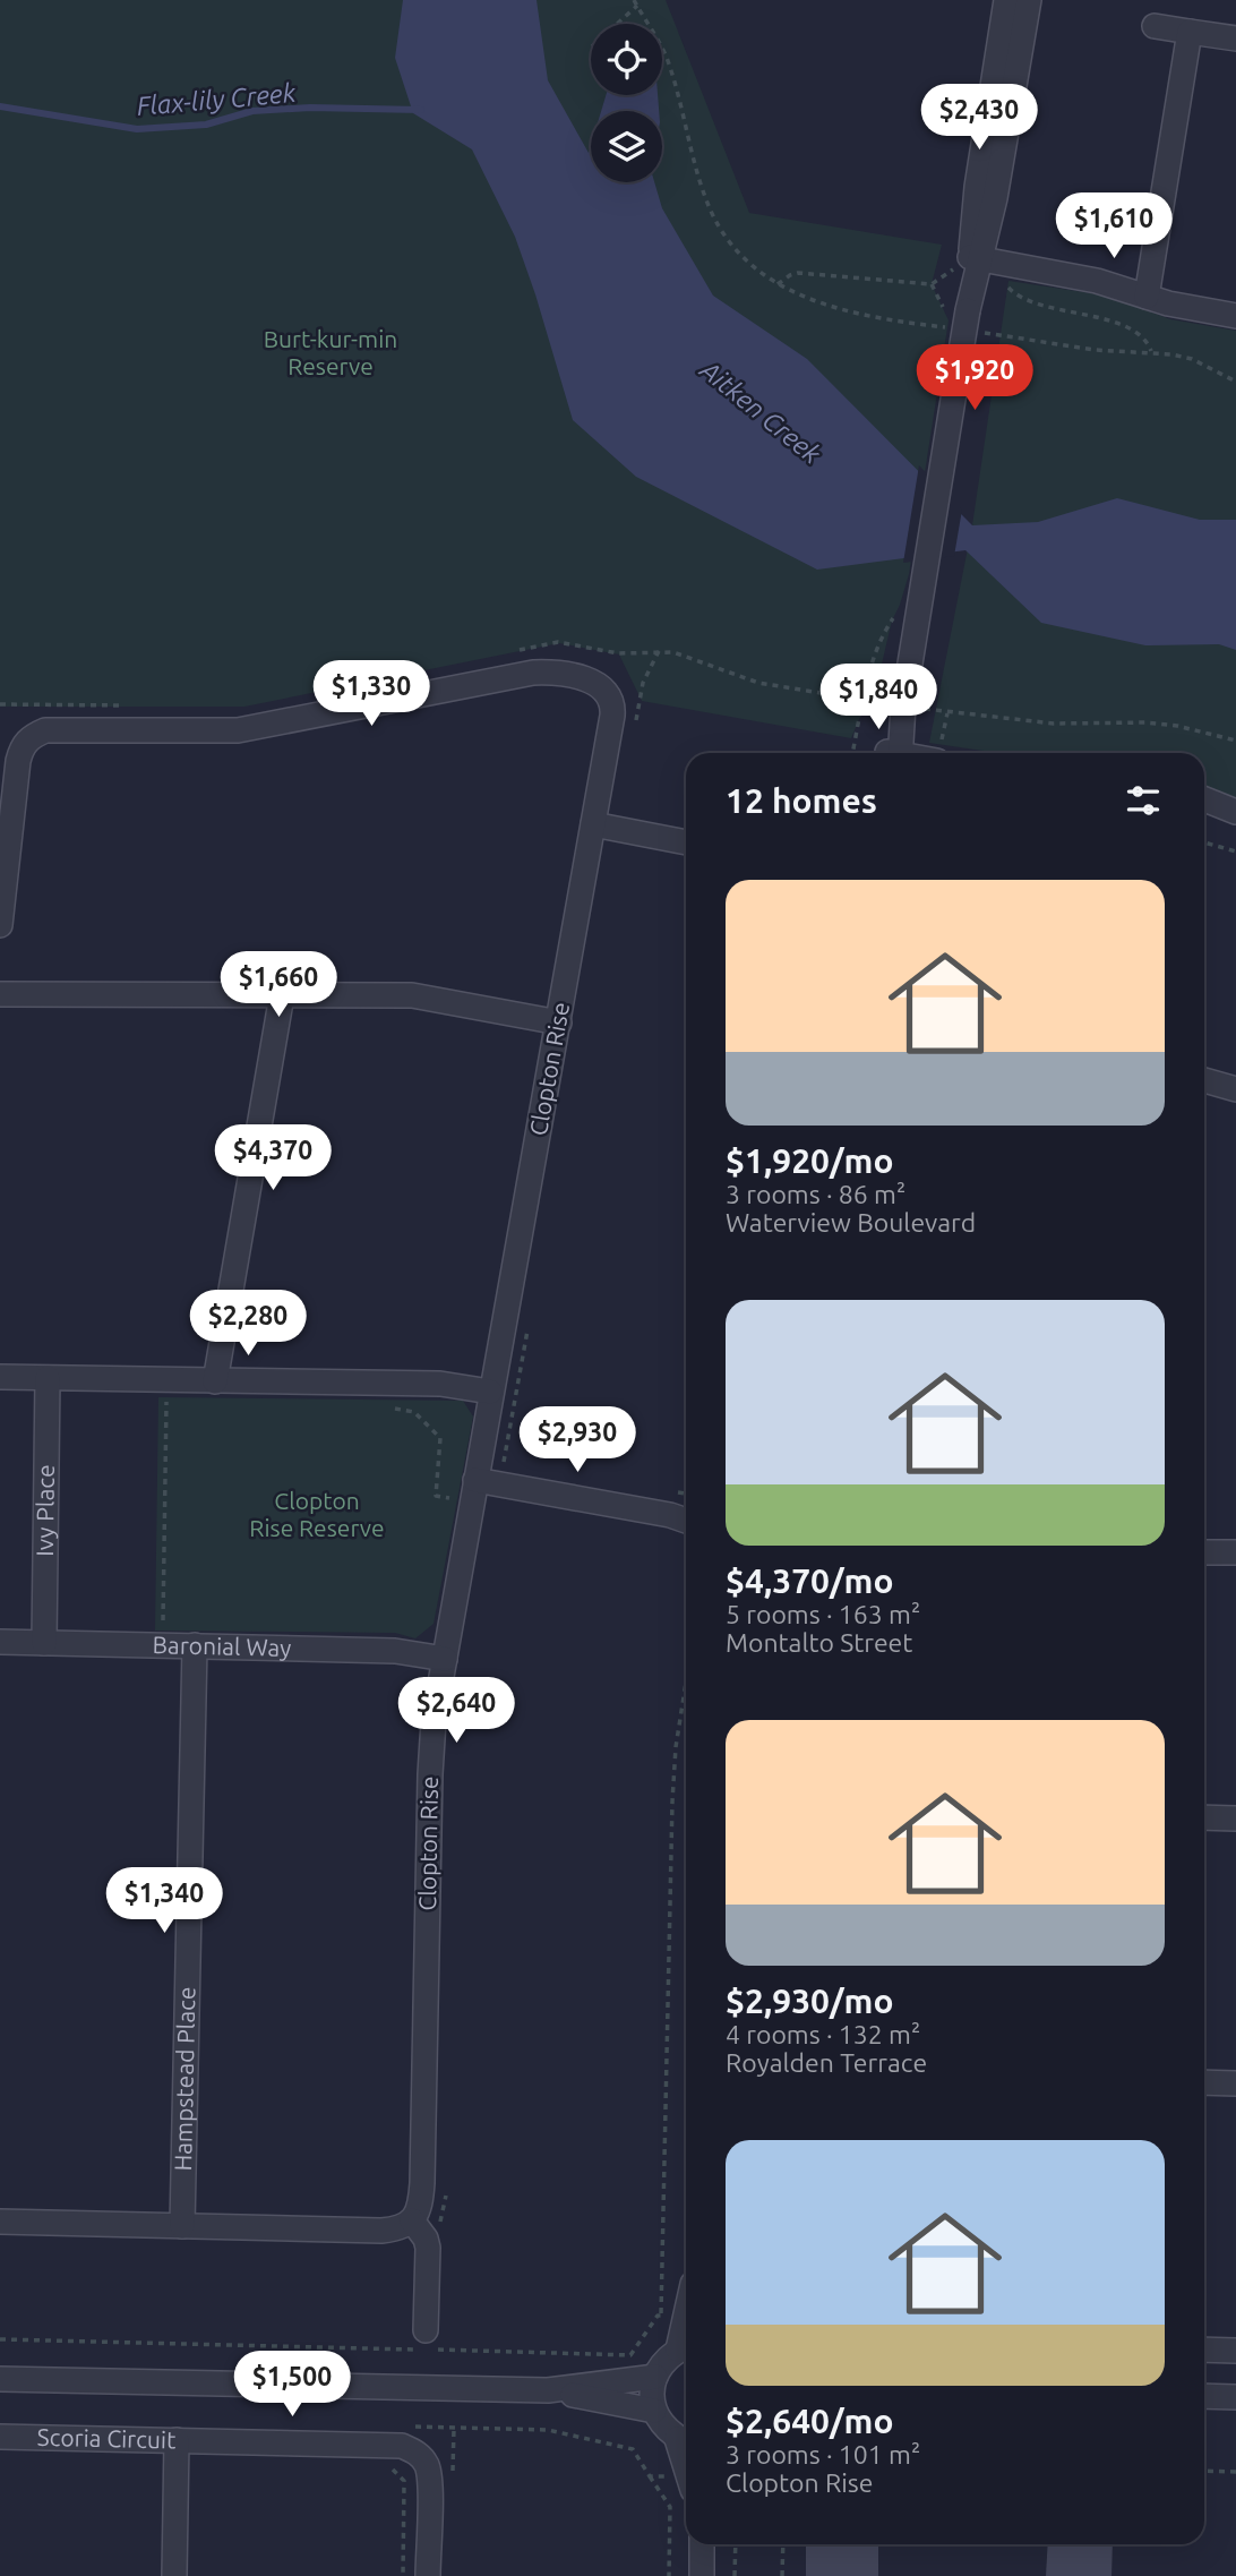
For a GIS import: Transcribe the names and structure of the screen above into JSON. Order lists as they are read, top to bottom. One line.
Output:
{"streets":{"street":["Clopton Rise","Ivy Place","Baronial Way","Hampstead Place","Scoria Circuit"]},"crossings":[["Clopton Rise","Baronial Way"],["Ivy Place","Baronial Way"],["Baronial Way","Hampstead Place"]],"water":["Flax-lily Creek","Aitken Creek"],"parks":["Burt-kur-min Reserve","Clopton Rise Reserve"],"page":{"price":["$2,430","$1,610","$1,920","$1,330","$1,840","$1,660","$4,370","$2,280","$2,930","$2,640","$1,340","$1,500"],"heading":"12 homes","list":[{"name":"$1,920/mo","note":"3 rooms · 86 m² · Waterview Boulevard"},{"name":"$4,370/mo","note":"5 rooms · 163 m² · Montalto Street"},{"name":"$2,930/mo","note":"4 rooms · 132 m² · Royalden Terrace"},{"name":"$2,640/mo","note":"3 rooms · 101 m² · Clopton Rise"}]}}
